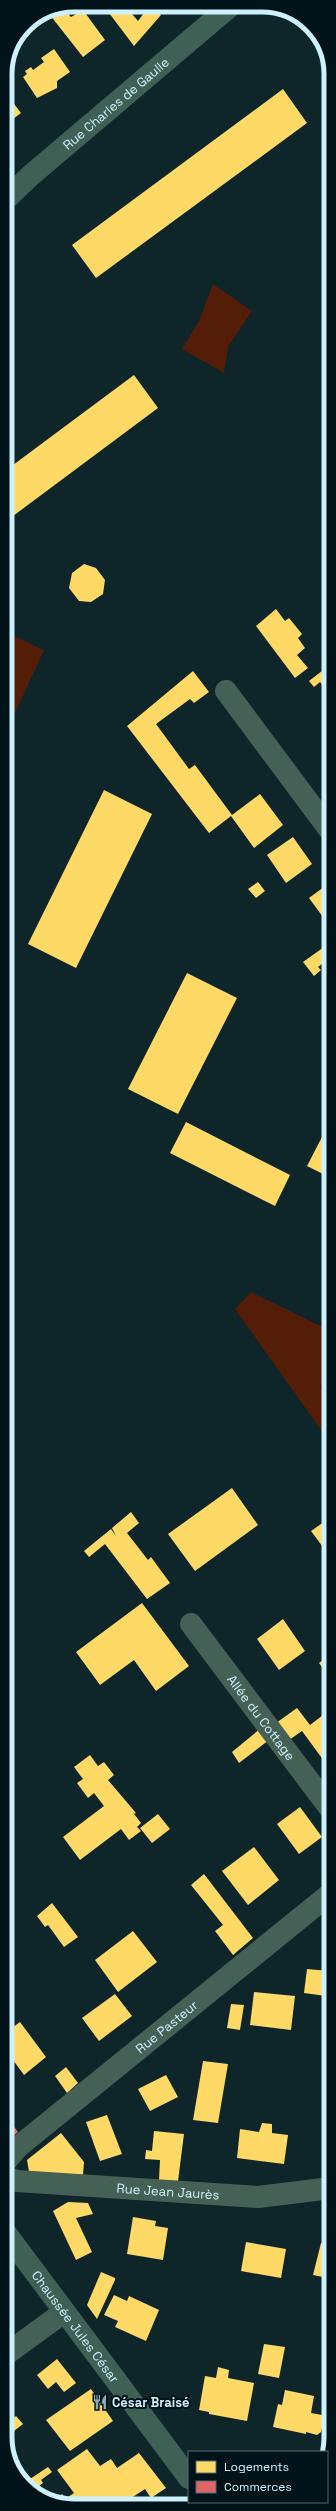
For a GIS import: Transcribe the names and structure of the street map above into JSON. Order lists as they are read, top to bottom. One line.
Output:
{"streets":{"street":["Rue Charles de Gaulle","Allée du Cottage","Rue Pasteur","Rue Jean Jaurès","Chaussée Jules César"]},"places":{"restaurant":["César Braisé"]},"legend":["Logements","Commerces"]}
